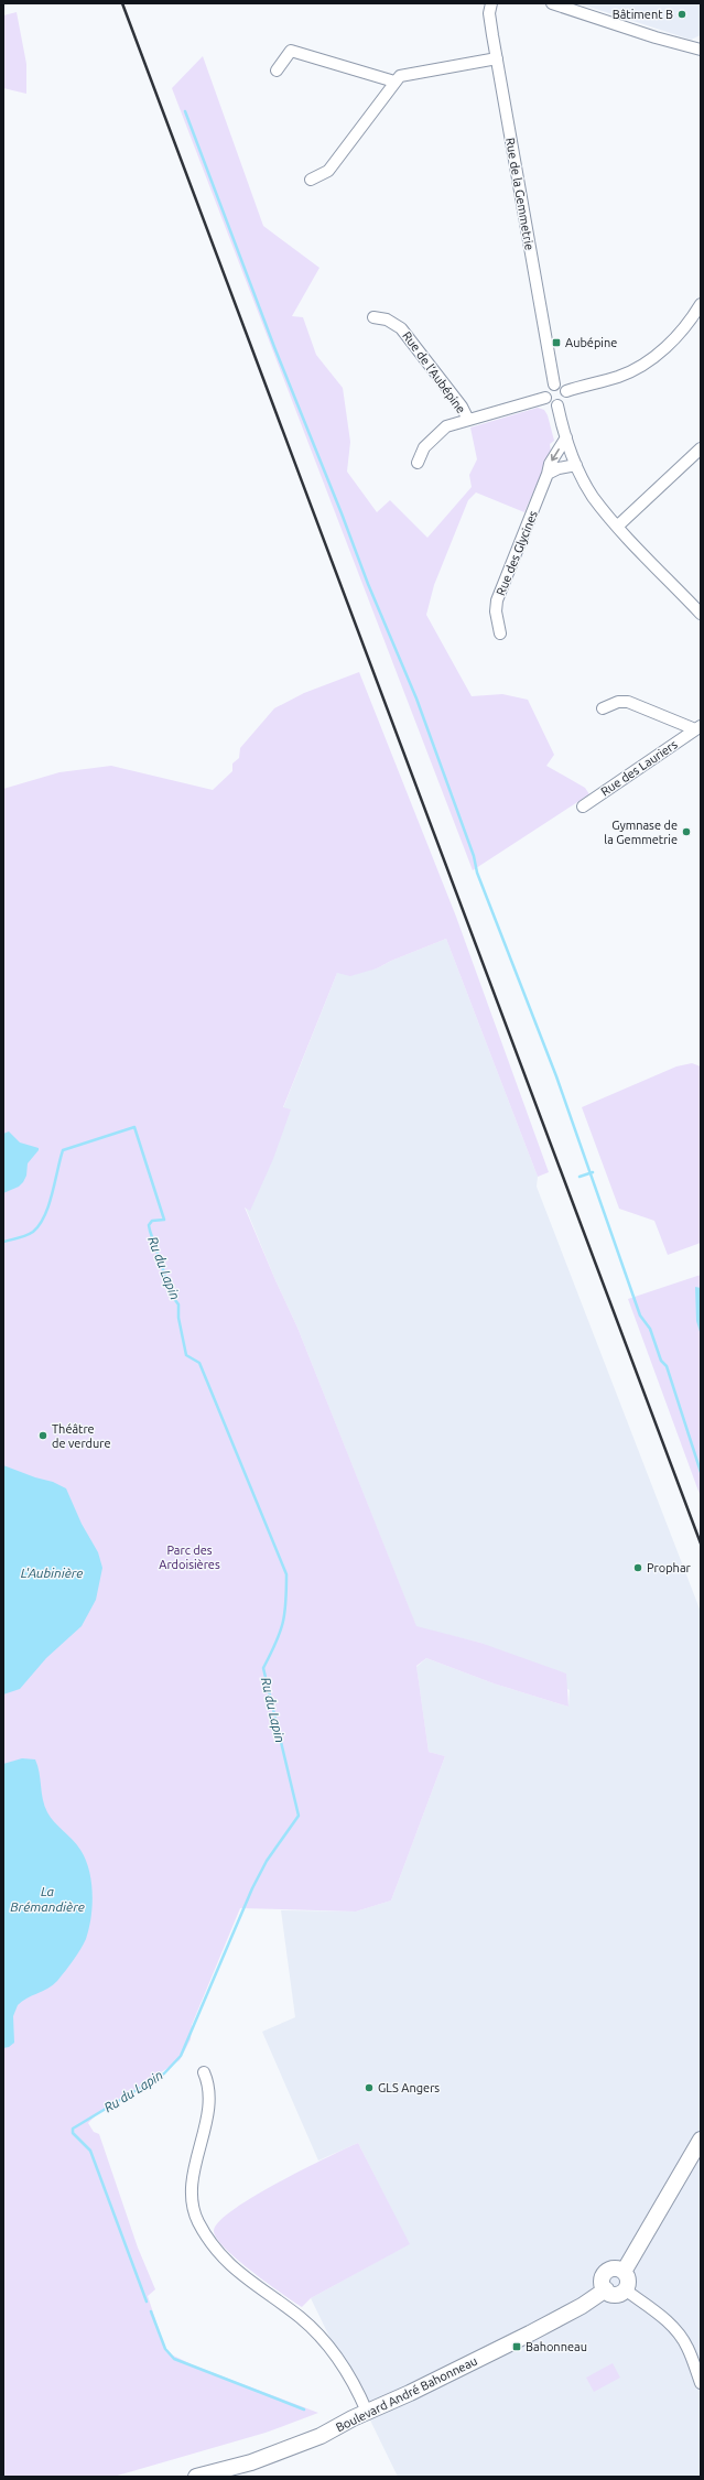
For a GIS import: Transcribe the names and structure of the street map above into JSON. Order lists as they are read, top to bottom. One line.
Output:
{"streets":{"street":["Rue de la Gemmetrie","Rue de l’Aubépine","Rue des Glycines","Rue des Lauriers","Boulevard André Bahonneau"]},"crossings":[["Rue de la Gemmetrie","Rue de l’Aubépine"]],"water":["Ru du Lapin","L'Aubinière","La Brémandière"],"parks":["Parc des Ardoisières"],"places":{"other":["Bâtiment B","Gymnase de la Gemmetrie","Théâtre de verdure","Prophar","GLS Angers"],"transit":["Aubépine","Bahonneau"]}}
